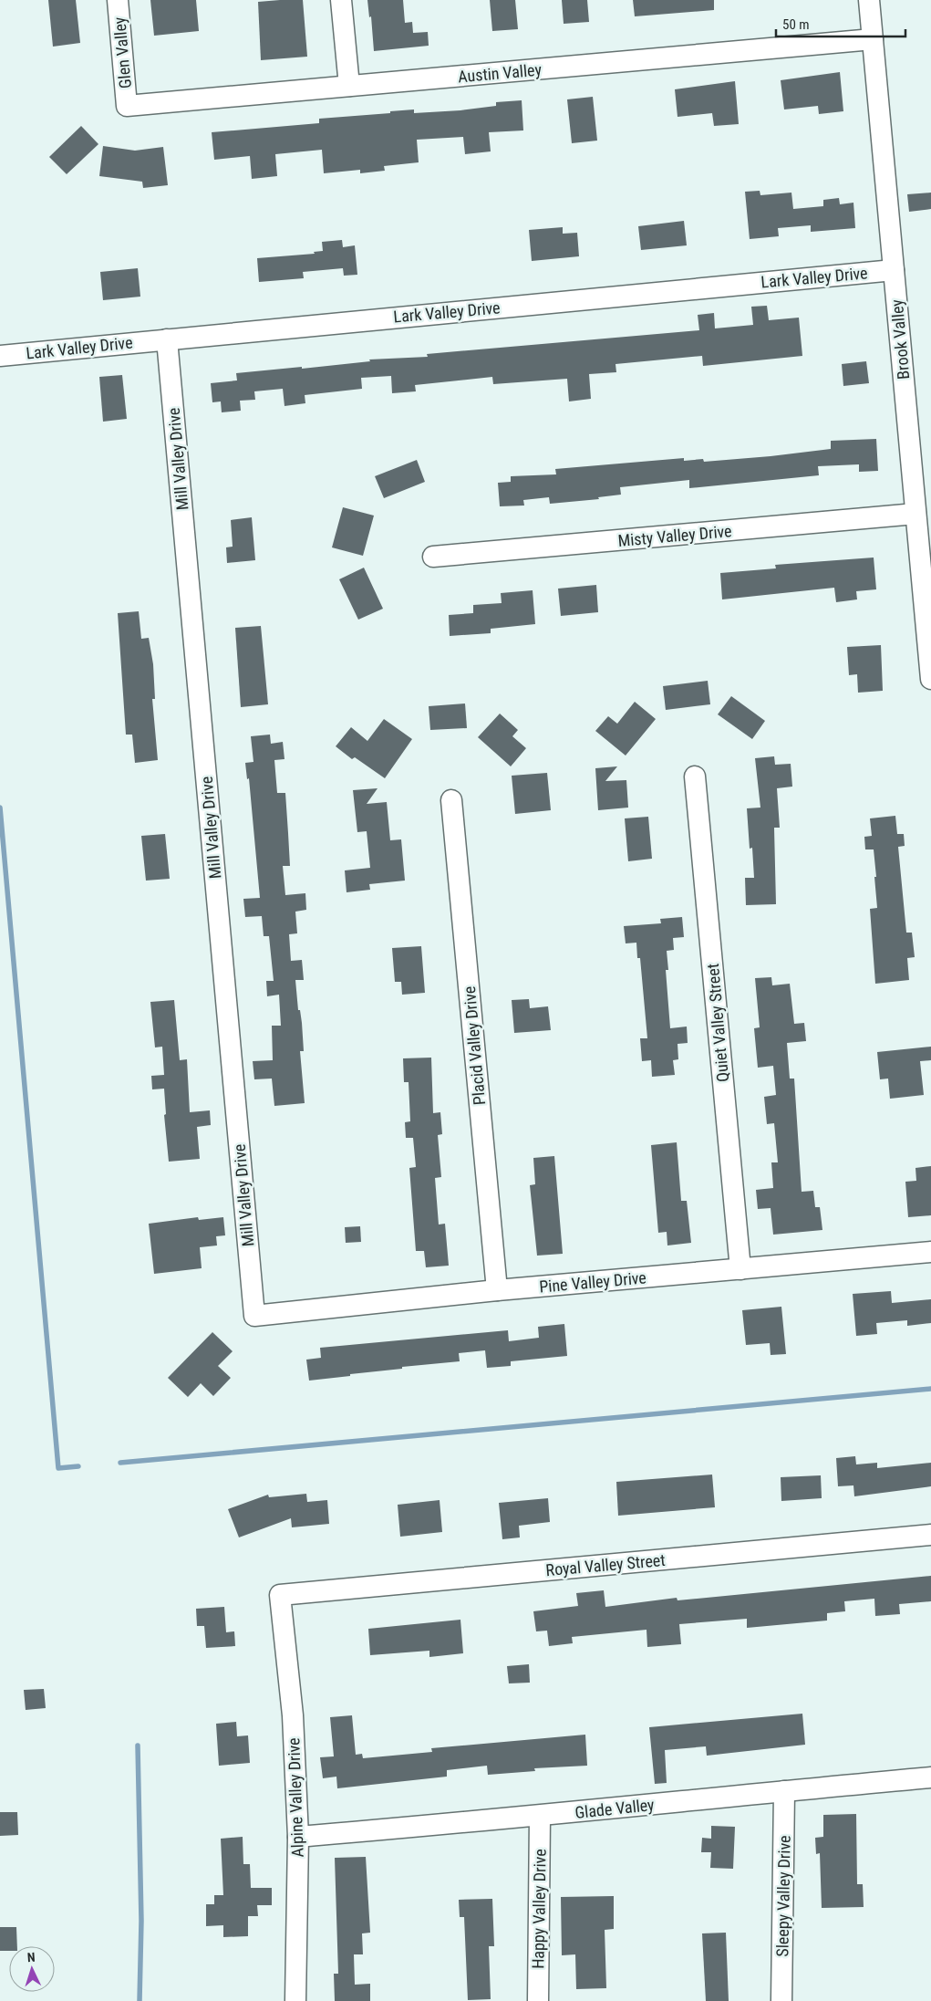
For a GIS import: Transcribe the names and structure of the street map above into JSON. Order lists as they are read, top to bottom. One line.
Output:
{"streets":{"street":["Glen Valley","Austin Valley","Lark Valley Drive","Brook Valley","Mill Valley Drive","Misty Valley Drive","Quiet Valley Street","Placid Valley Drive","Pine Valley Drive","Royal Valley Street","Alpine Valley Drive","Glade Valley","Sleepy Valley Drive","Happy Valley Drive"]},"crossings":[["Glen Valley","Austin Valley"],["Austin Valley","Brook Valley"],["Lark Valley Drive","Brook Valley"],["Lark Valley Drive","Mill Valley Drive"],["Brook Valley","Misty Valley Drive"],["Mill Valley Drive","Pine Valley Drive"],["Quiet Valley Street","Pine Valley Drive"],["Placid Valley Drive","Pine Valley Drive"],["Royal Valley Street","Alpine Valley Drive"],["Alpine Valley Drive","Glade Valley"],["Glade Valley","Sleepy Valley Drive"],["Glade Valley","Happy Valley Drive"]],"scale_bar":"50 m","north":"top"}
